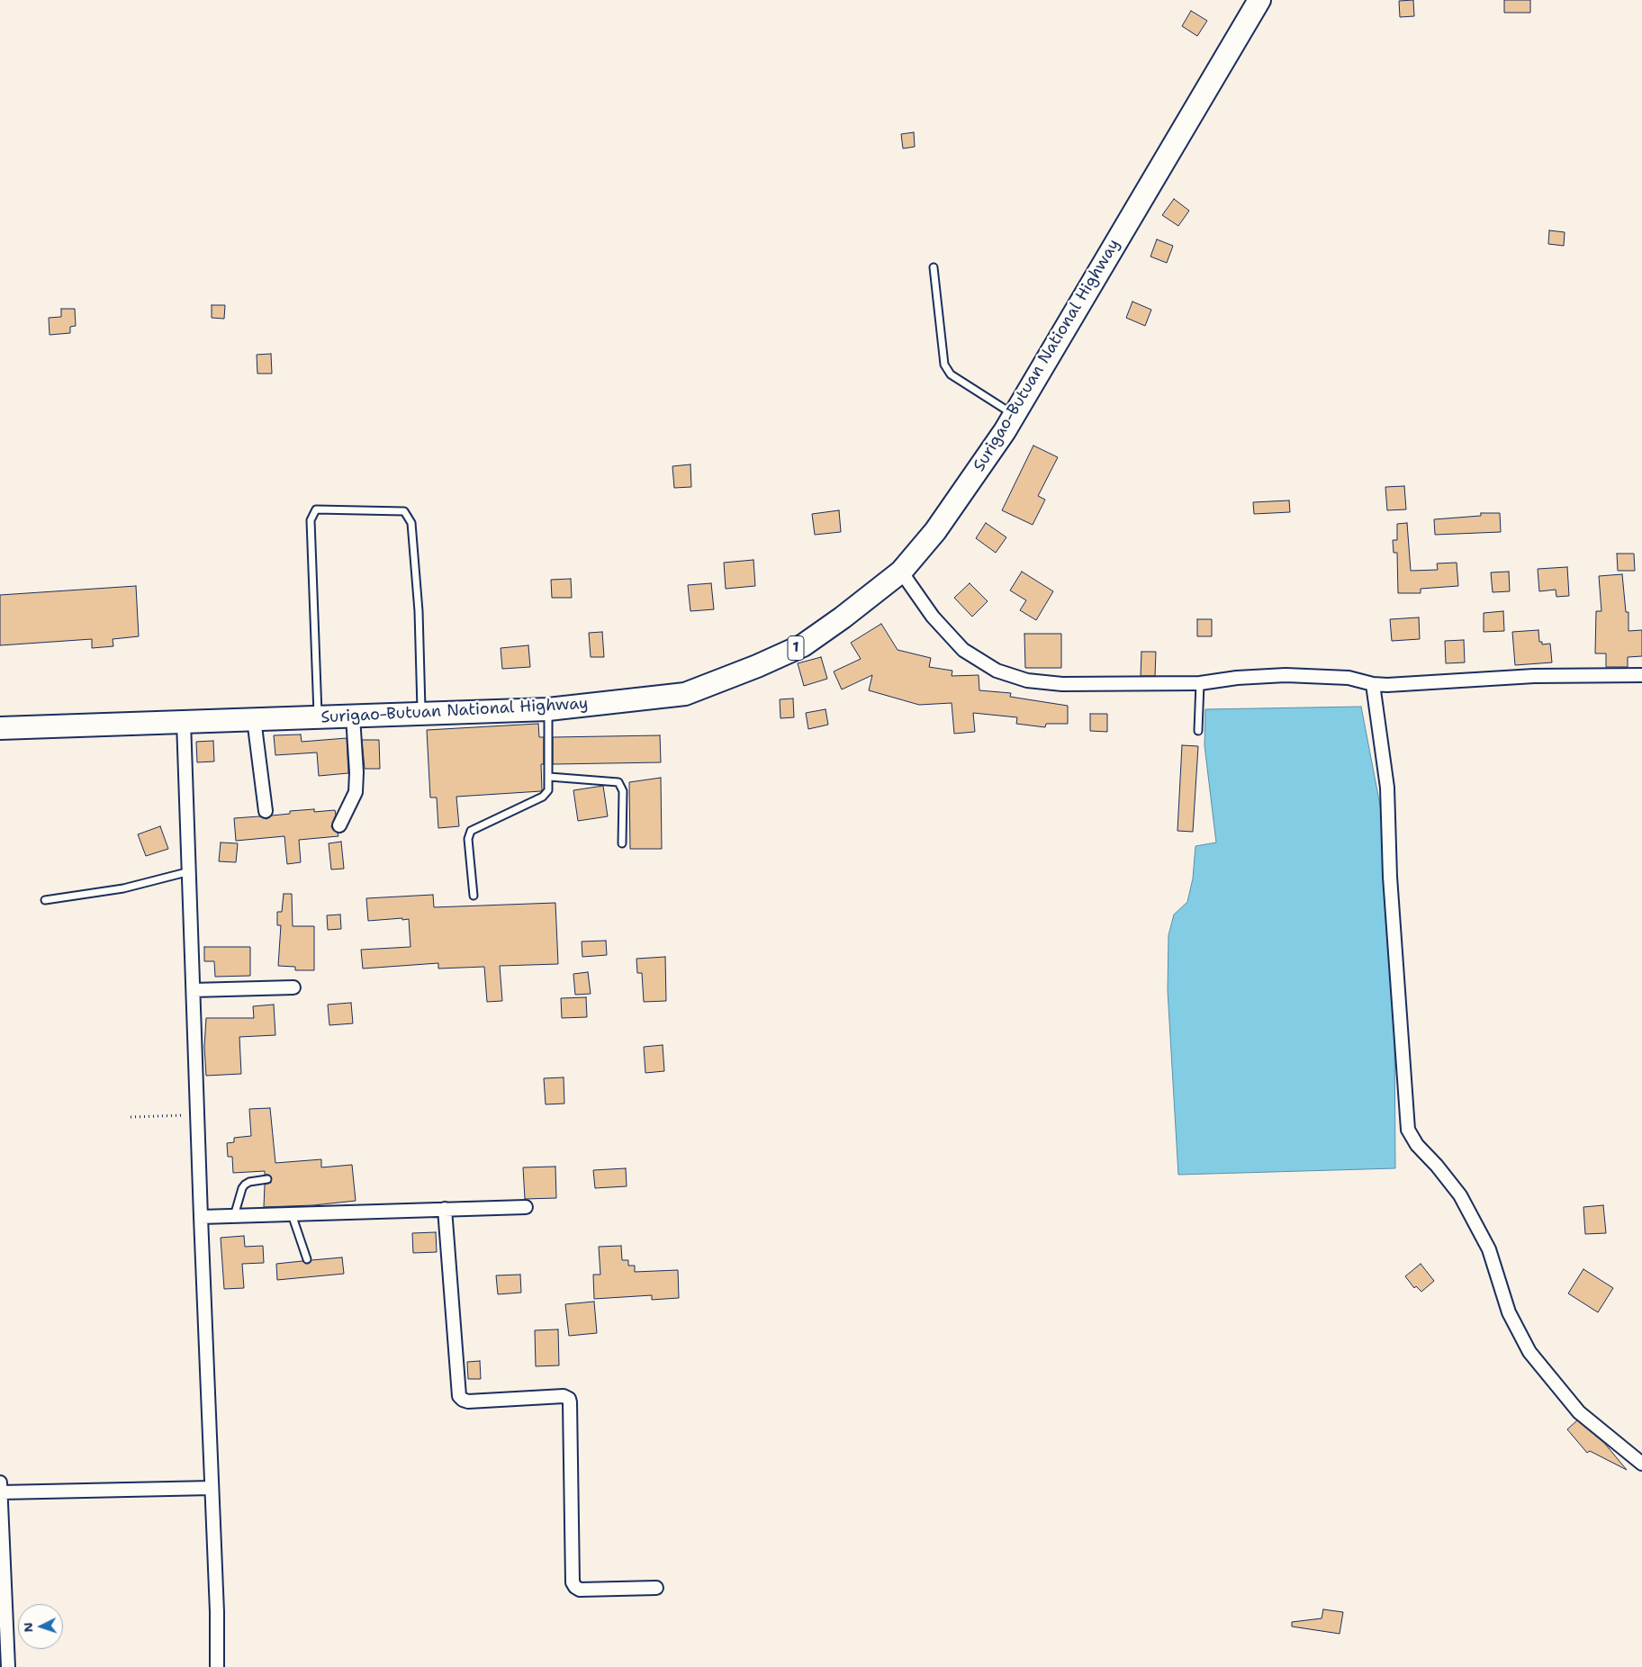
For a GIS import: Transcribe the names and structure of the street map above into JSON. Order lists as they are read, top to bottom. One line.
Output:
{"streets":{"highway":["Surigao-Butuan National Highway","1"]},"north":"left"}
